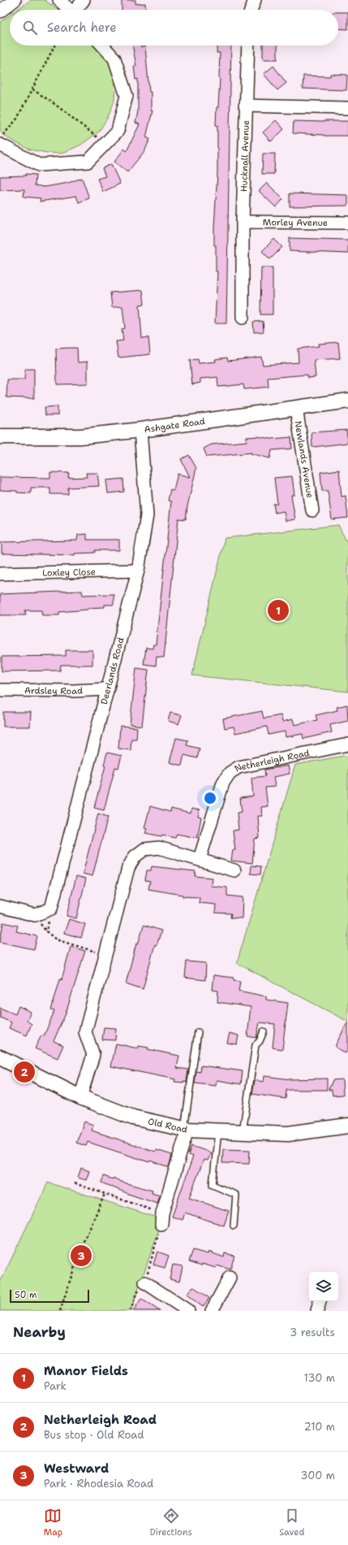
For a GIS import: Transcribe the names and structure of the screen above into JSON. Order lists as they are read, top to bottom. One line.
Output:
{"streets":{"street":["Hucknall Avenue","Morley Avenue","Ashgate Road","Newlands Avenue","Loxley Close","Deerlands Road","Ardsley Road","Netherleigh Road","Old Road"]},"crossings":[["Hucknall Avenue","Morley Avenue"],["Ashgate Road","Newlands Avenue"],["Ashgate Road","Deerlands Road"],["Loxley Close","Deerlands Road"],["Deerlands Road","Ardsley Road"]],"scale_bar":"50 m","page":{"search":"Search here","pins":["1","2","3"],"scale":"50 m","heading":["Nearby","3 results"],"list":[{"mark":"1","name":"Manor Fields","note":"Park","value":"130 m"},{"mark":"2","name":"Netherleigh Road","note":"Bus stop · Old Road","value":"210 m"},{"mark":"3","name":"Westward","note":"Park · Rhodesia Road","value":"300 m"}],"nav":["Map","Directions","Saved"]}}
